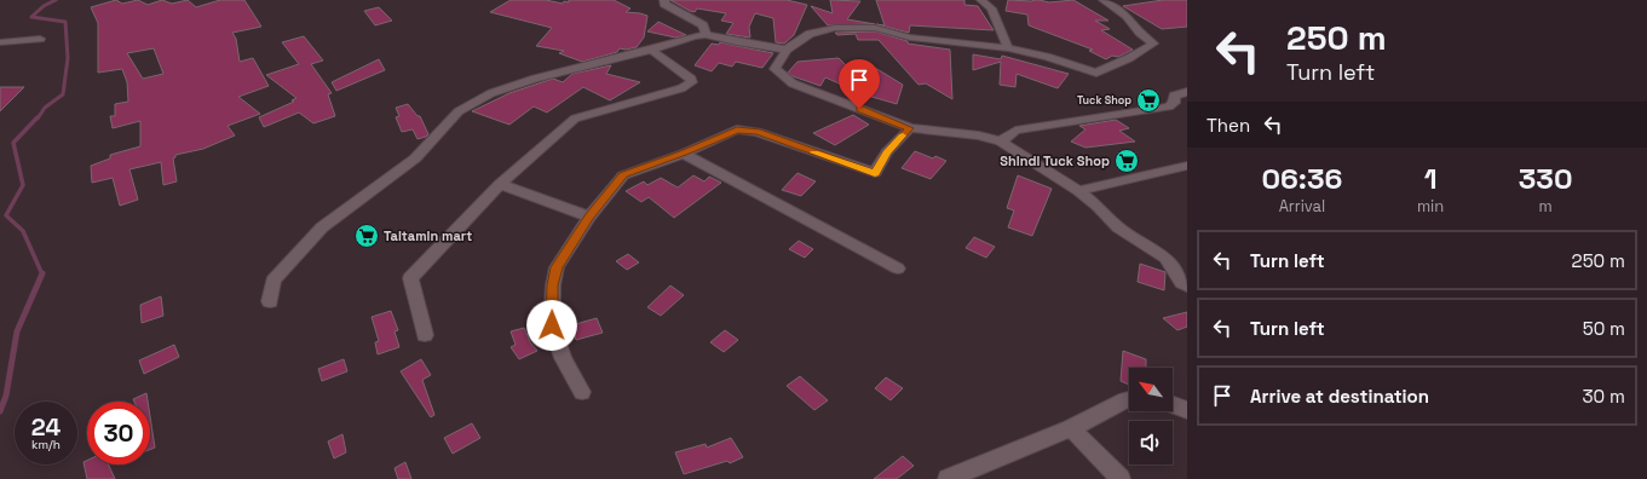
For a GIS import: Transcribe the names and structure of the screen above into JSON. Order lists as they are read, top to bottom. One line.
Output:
{"places":{"supermarket":["Tuck Shop","Shindi Tuck Shop","Taitamin mart"]},"north":"top left","page":{"turn":["250 m","Turn left"],"then":"Then","eta":["06:36","Arrival","1","min","330","m"],"list":[{"name":"Turn left","value":"250 m"},{"name":"Turn left","value":"50 m"},{"name":"Arrive at destination","value":"30 m"}],"speed":"24 km/h","limit":"30"}}
